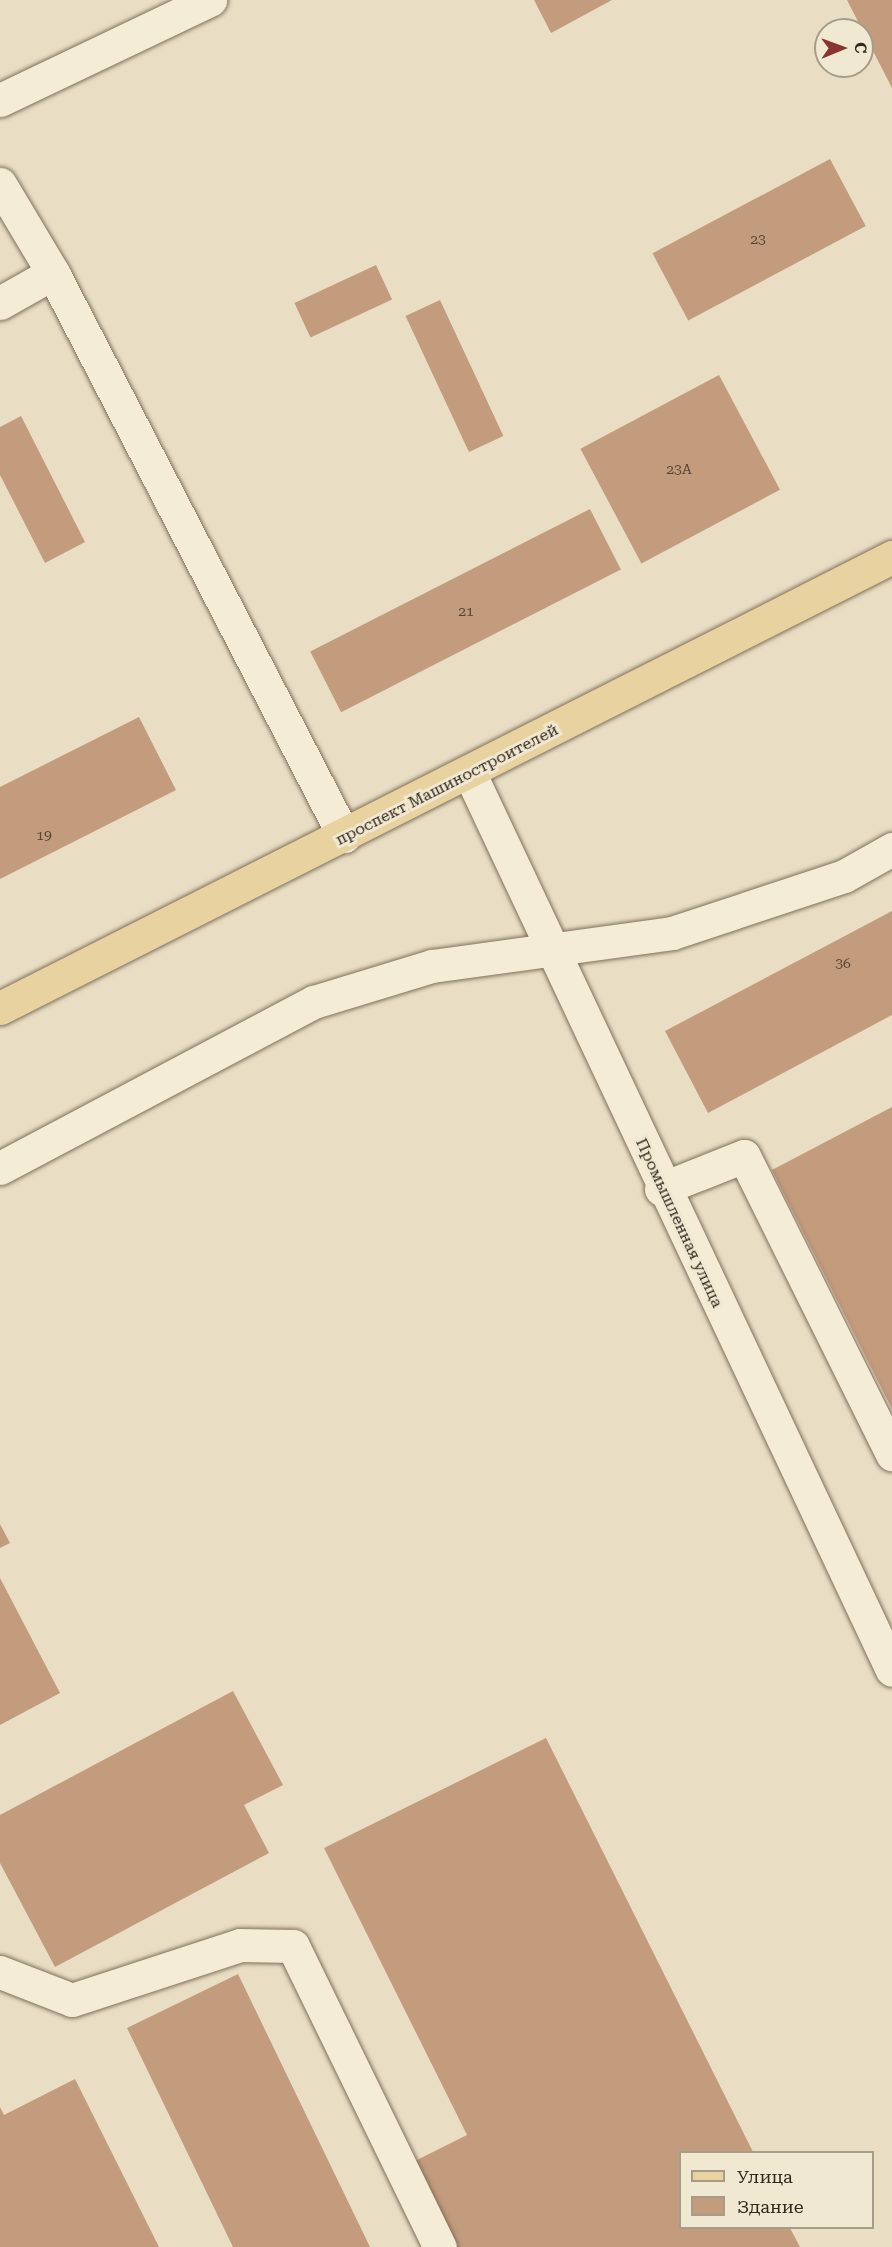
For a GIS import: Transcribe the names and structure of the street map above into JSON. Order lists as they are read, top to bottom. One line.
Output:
{"streets":{"main road":["проспект Машиностроителей"],"street":["Промышленная улица"]},"crossings":[["проспект Машиностроителей","Промышленная улица"]],"house_numbers":["23","23А","21","19","36"],"legend":["Улица","Здание"],"north":"right"}
